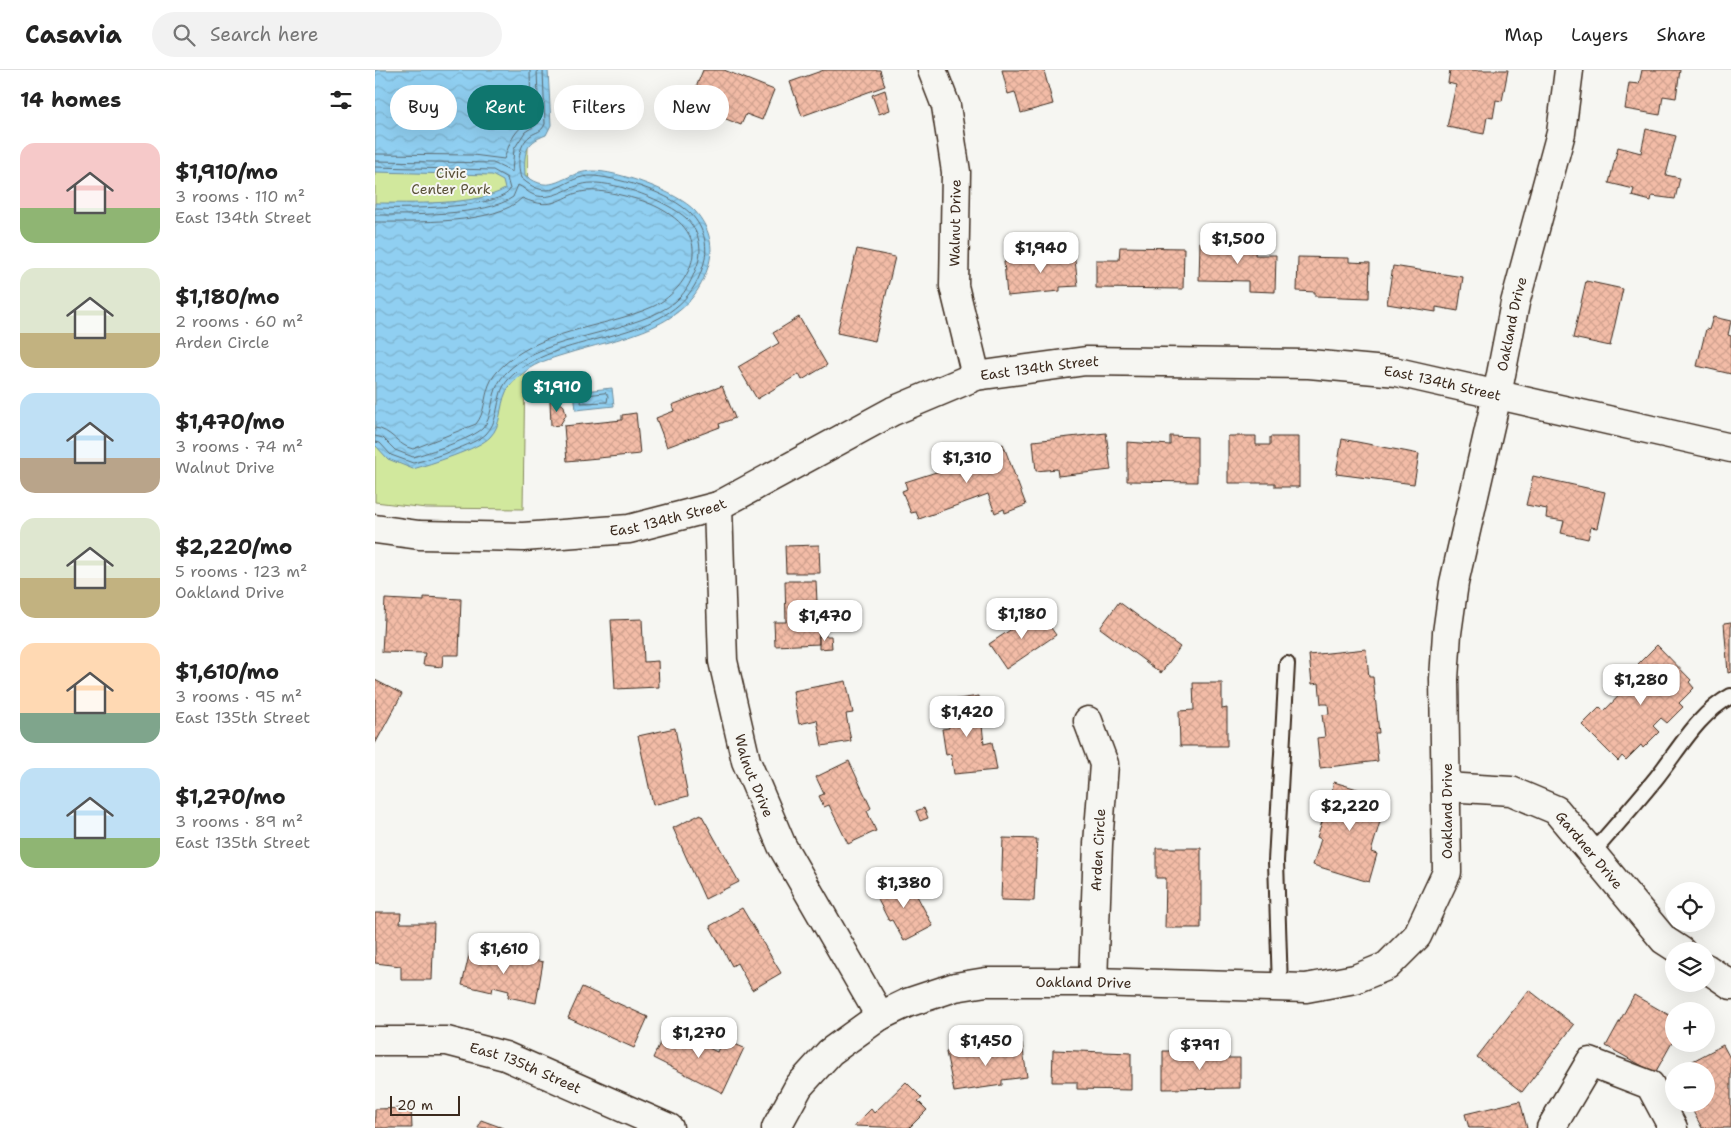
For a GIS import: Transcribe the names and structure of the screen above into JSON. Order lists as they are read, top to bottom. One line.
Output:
{"streets":{"street":["Walnut Drive","Oakland Drive","East 134th Street","Arden Circle","Gardner Drive","East 135th Street"]},"crossings":[["Walnut Drive","Oakland Drive"],["Walnut Drive","East 134th Street"],["Oakland Drive","East 134th Street"],["Oakland Drive","Arden Circle"],["Oakland Drive","Gardner Drive"]],"parks":["Civic Center Park"],"scale_bar":"20 m","page":{"header":"Casavia","search":"Search here","nav":["Map","Layers","Share"],"heading":"14 homes","chip":["Buy","Rent","Filters","New"],"list":[{"name":"$1,910/mo","note":"3 rooms · 110 m² · East 134th Street"},{"name":"$1,180/mo","note":"2 rooms · 60 m² · Arden Circle"},{"name":"$1,470/mo","note":"3 rooms · 74 m² · Walnut Drive"},{"name":"$2,220/mo","note":"5 rooms · 123 m² · Oakland Drive"},{"name":"$1,610/mo","note":"3 rooms · 95 m² · East 135th Street"},{"name":"$1,270/mo","note":"3 rooms · 89 m² · East 135th Street"}],"price":["$1,500","$1,940","$1,910","$1,310","$1,180","$1,470","$1,280","$1,420","$2,220","$1,380","$1,610","$1,270","$1,450","$791"],"map_buttons":["+","−"],"scale":"20 m"}}
